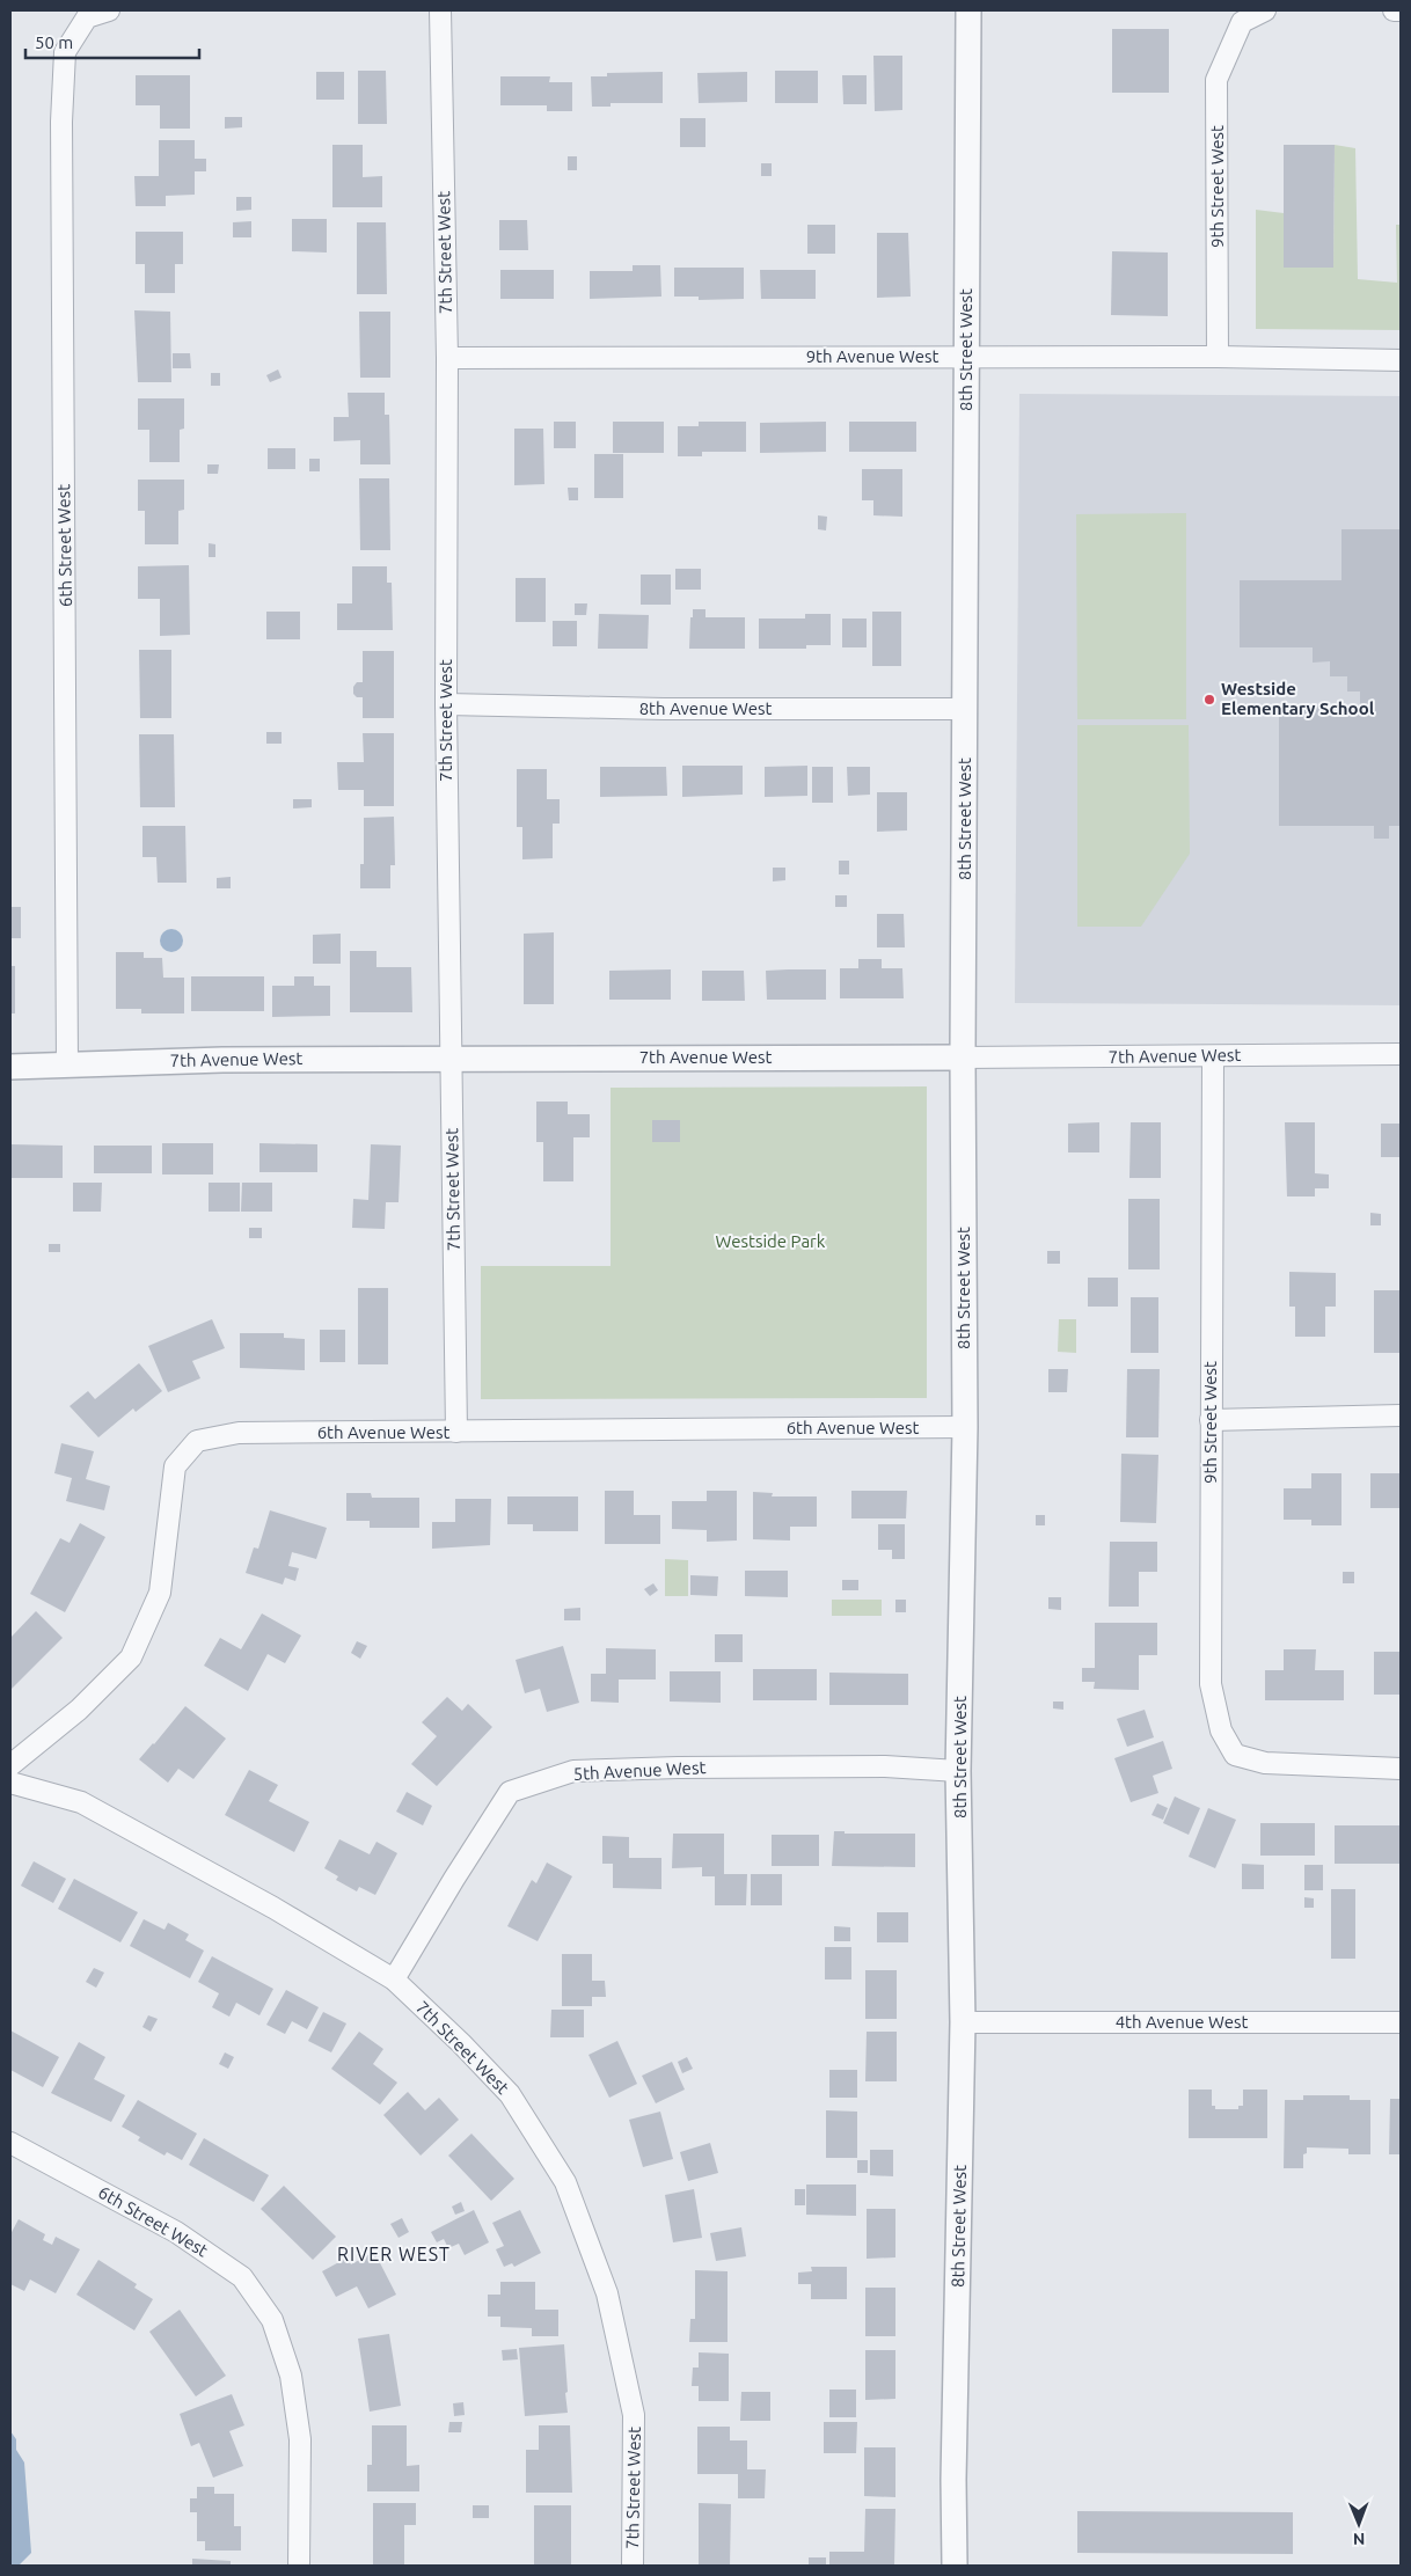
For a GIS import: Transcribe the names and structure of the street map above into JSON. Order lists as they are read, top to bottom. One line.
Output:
{"streets":{"street":["9th Street West","7th Street West","8th Street West","9th Avenue West","6th Street West","8th Avenue West","7th Avenue West","6th Avenue West","5th Avenue West","4th Avenue West"]},"crossings":[["9th Street West","9th Avenue West"],["9th Street West","7th Avenue West"],["7th Street West","9th Avenue West"],["7th Street West","8th Avenue West"],["7th Street West","7th Avenue West"],["7th Street West","6th Avenue West"],["7th Street West","5th Avenue West"],["8th Street West","9th Avenue West"],["8th Street West","8th Avenue West"],["8th Street West","7th Avenue West"],["8th Street West","6th Avenue West"],["8th Street West","5th Avenue West"],["8th Street West","4th Avenue West"],["6th Street West","7th Avenue West"]],"districts":["RIVER WEST"],"parks":["Westside Park"],"places":["Westside Elementary School"],"scale_bar":"50 m","north":"bottom"}
